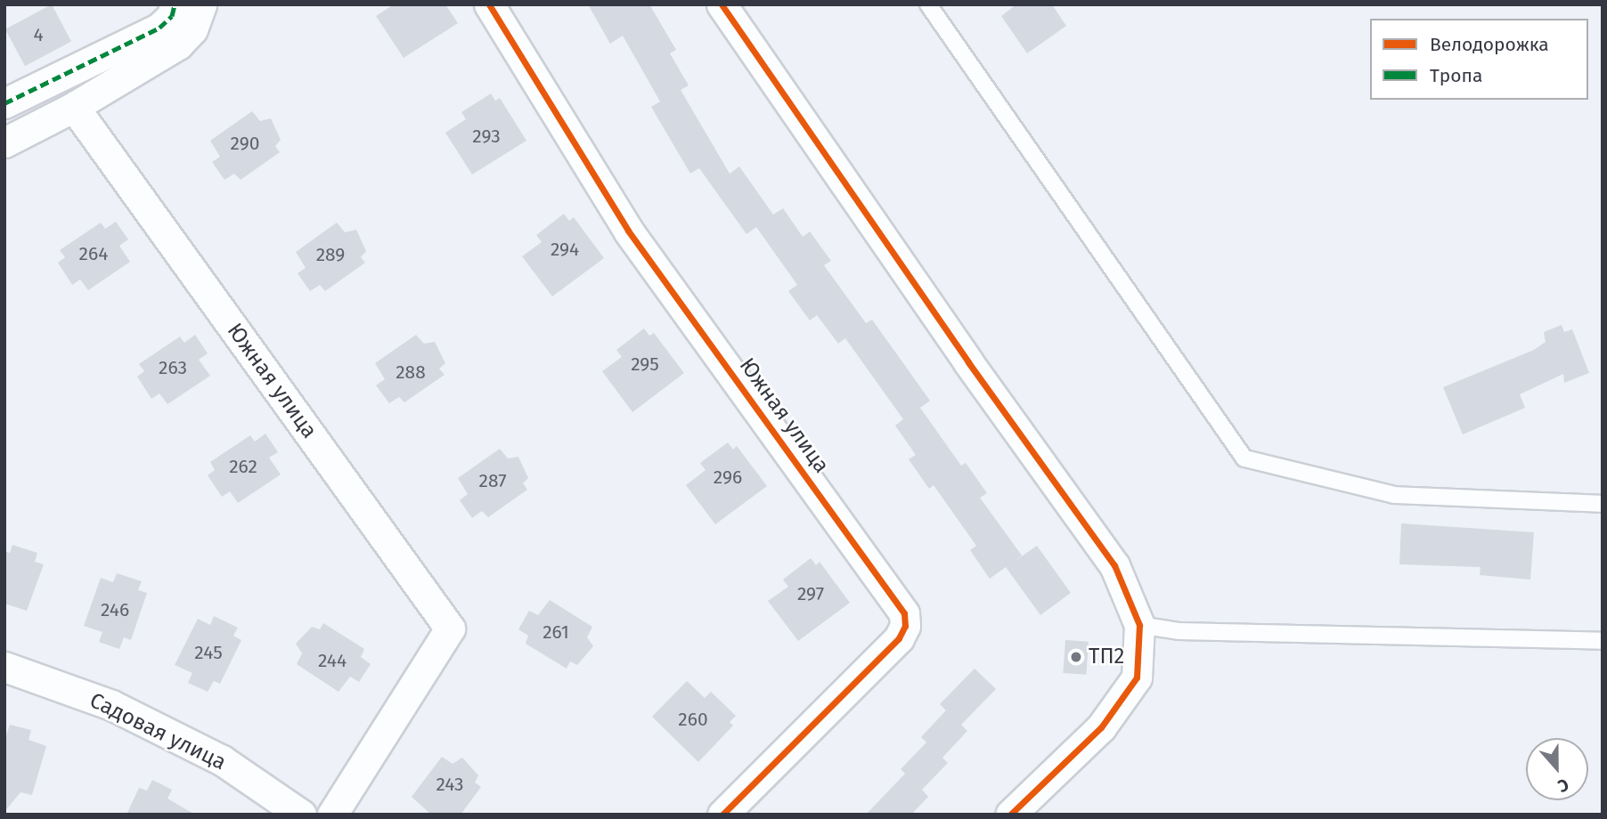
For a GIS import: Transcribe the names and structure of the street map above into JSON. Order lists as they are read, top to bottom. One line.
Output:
{"streets":{"street":["Южная улица","Садовая улица"]},"places":["ТП2"],"house_numbers":["4","293","290","294","264","289","295","263","288","262","296","287","297","246","261","245","244","260","243"],"legend":["Велодорожка","Тропа"],"north":"bottom"}
